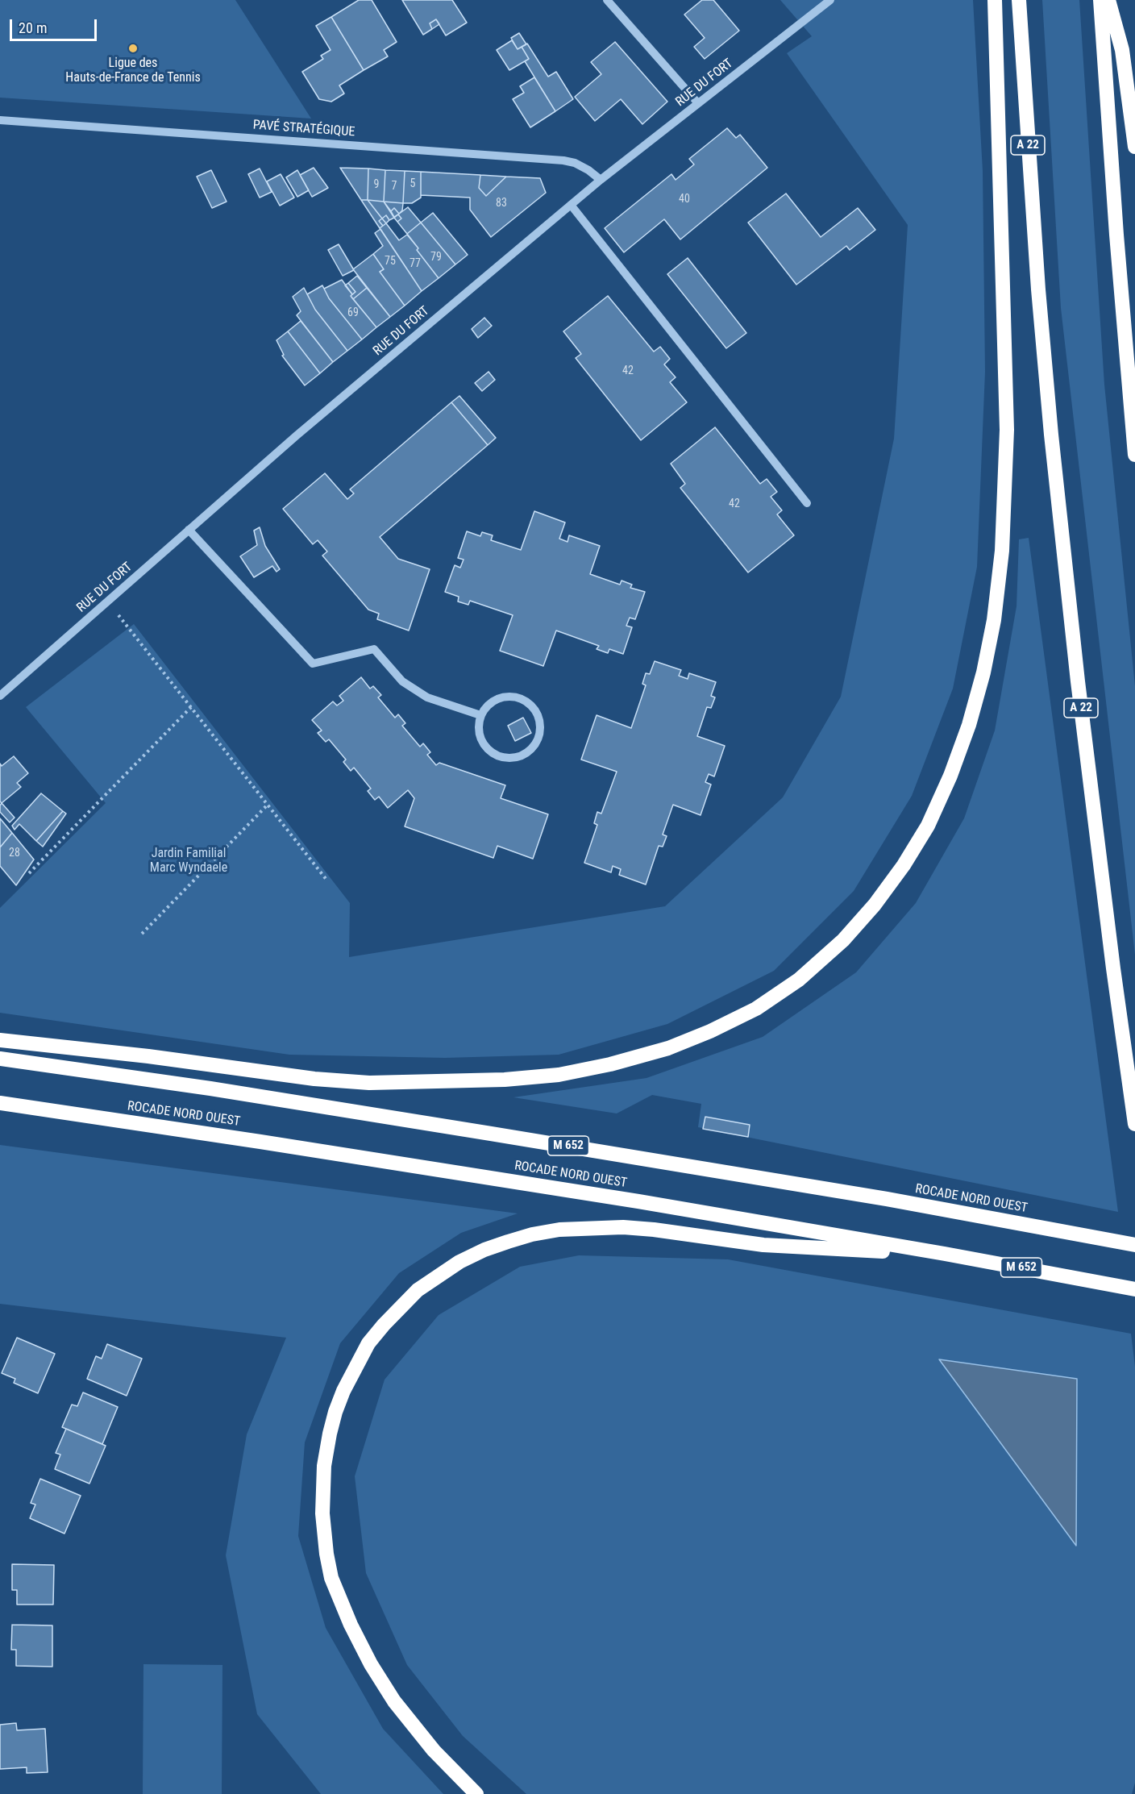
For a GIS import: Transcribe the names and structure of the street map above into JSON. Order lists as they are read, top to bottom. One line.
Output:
{"streets":{"highway":["A 22","ROCADE NORD OUEST","M 652"],"street":["RUE DU FORT","PAVÉ STRATÉGIQUE"]},"crossings":[["RUE DU FORT","PAVÉ STRATÉGIQUE"]],"parks":["Jardin Familial Marc Wyndaele"],"places":["Ligue des Hauts-de-France de Tennis"],"house_numbers":["5","9","7","40","83","79","75","77","69","42","42","28"],"scale_bar":"20 m"}
